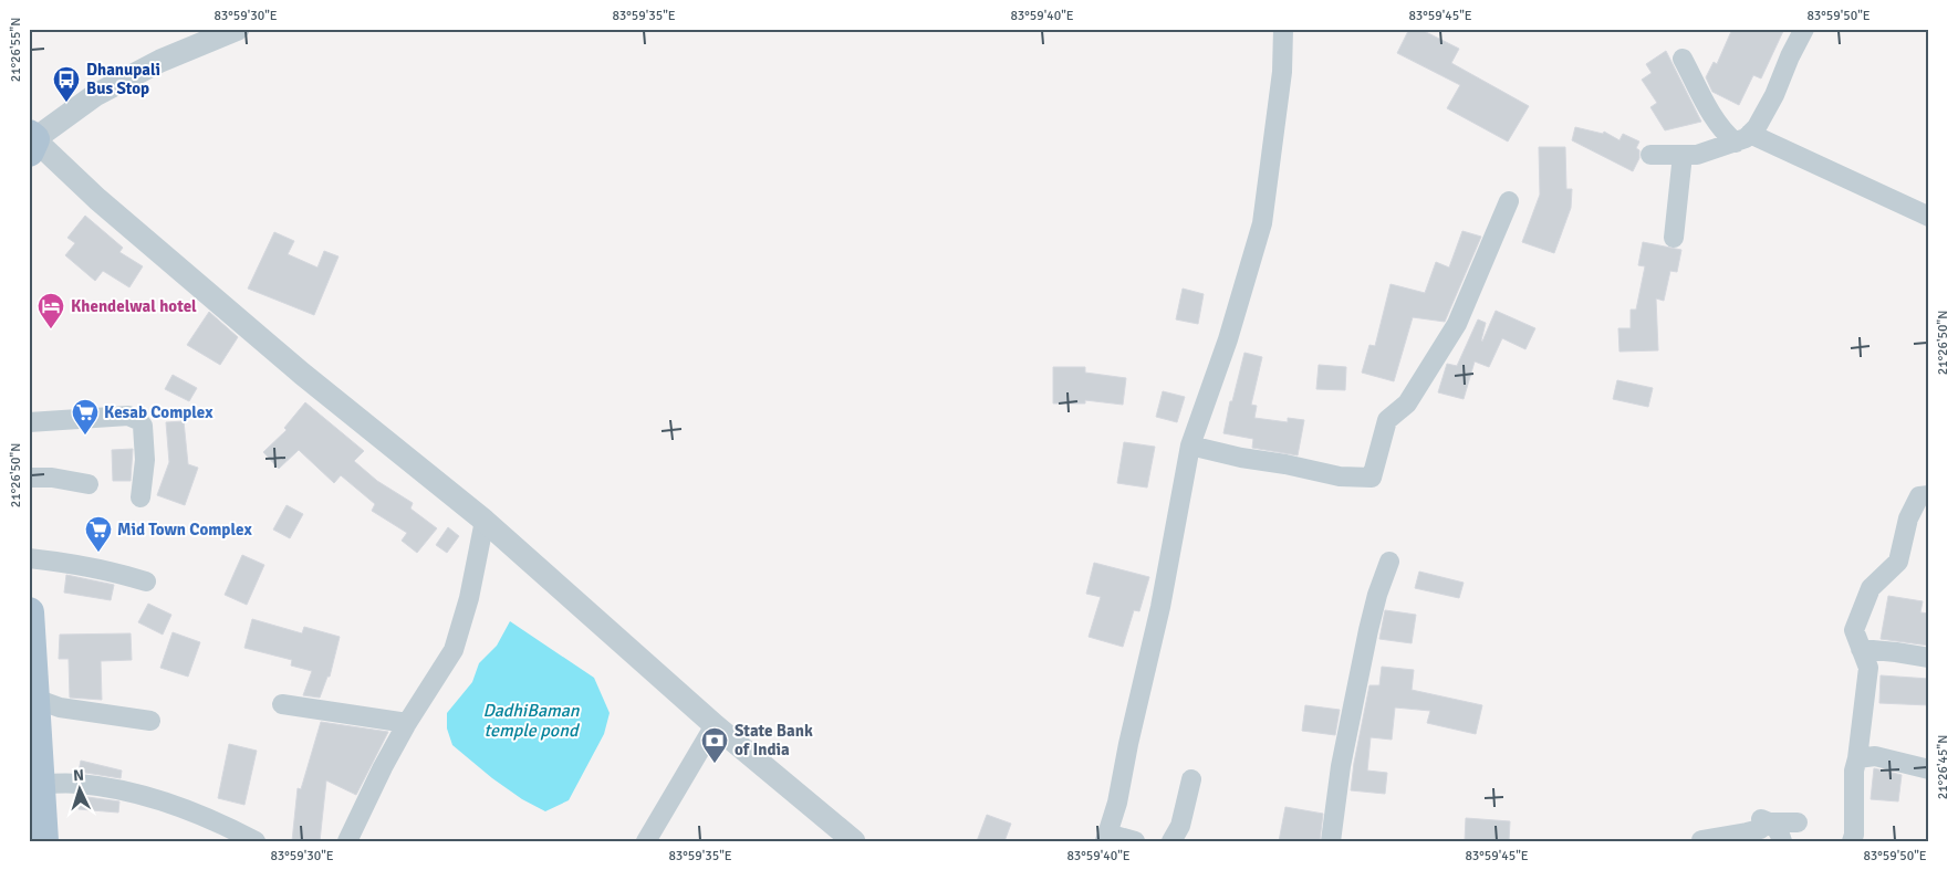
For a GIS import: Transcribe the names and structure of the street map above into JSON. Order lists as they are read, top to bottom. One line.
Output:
{"water":["DadhiBaman temple pond"],"places":{"bus stop":["Dhanupali Bus Stop"],"hotel":["Khendelwal hotel"],"supermarket":["Kesab Complex","Mid Town Complex"],"bank":["State Bank of India"]},"north":"top","coordinates":["83°59'30\"E","83°59'35\"E","83°59'40\"E","83°59'45\"E","83°59'50\"E","21°26'55\"N","21°26'50\"N","21°26'45\"N"]}
